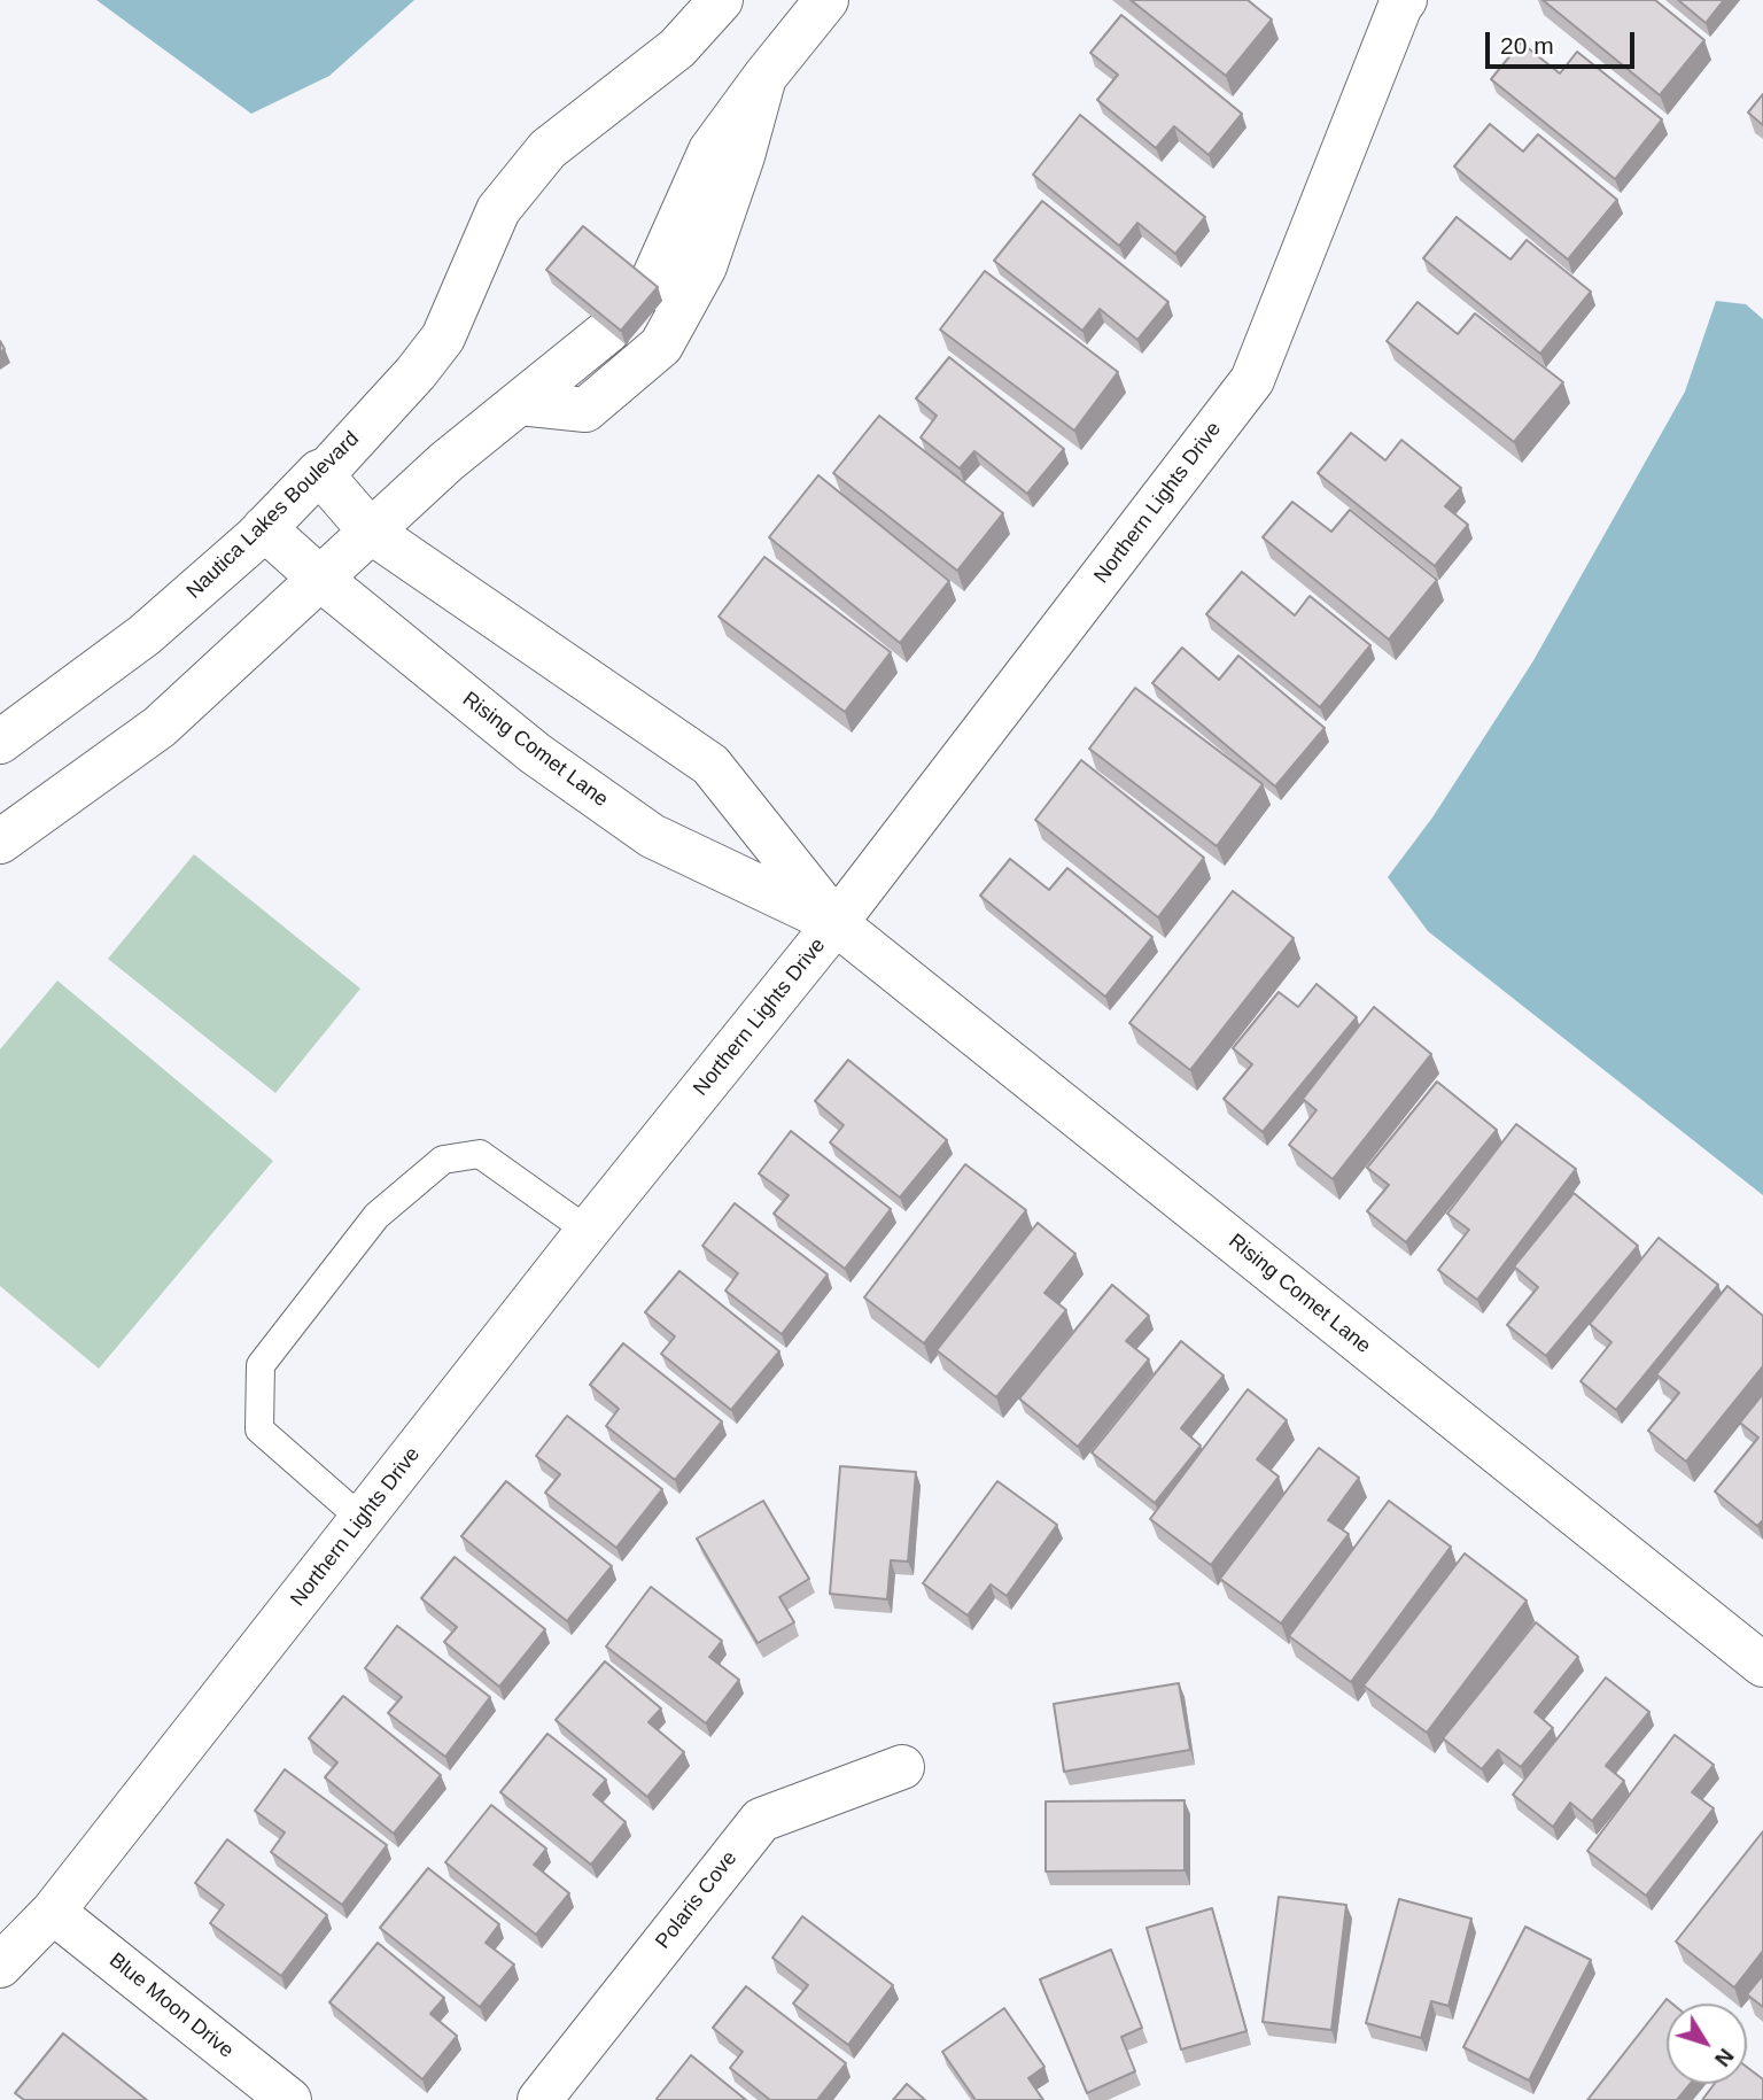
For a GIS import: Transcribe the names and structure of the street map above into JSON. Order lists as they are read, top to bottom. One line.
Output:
{"streets":{"street":["Northern Lights Drive","Nautica Lakes Boulevard","Rising Comet Lane","Polaris Cove","Blue Moon Drive"]},"crossings":[["Northern Lights Drive","Rising Comet Lane"],["Northern Lights Drive","Blue Moon Drive"],["Nautica Lakes Boulevard","Rising Comet Lane"]],"scale_bar":"20 m","north":"bottom right"}
